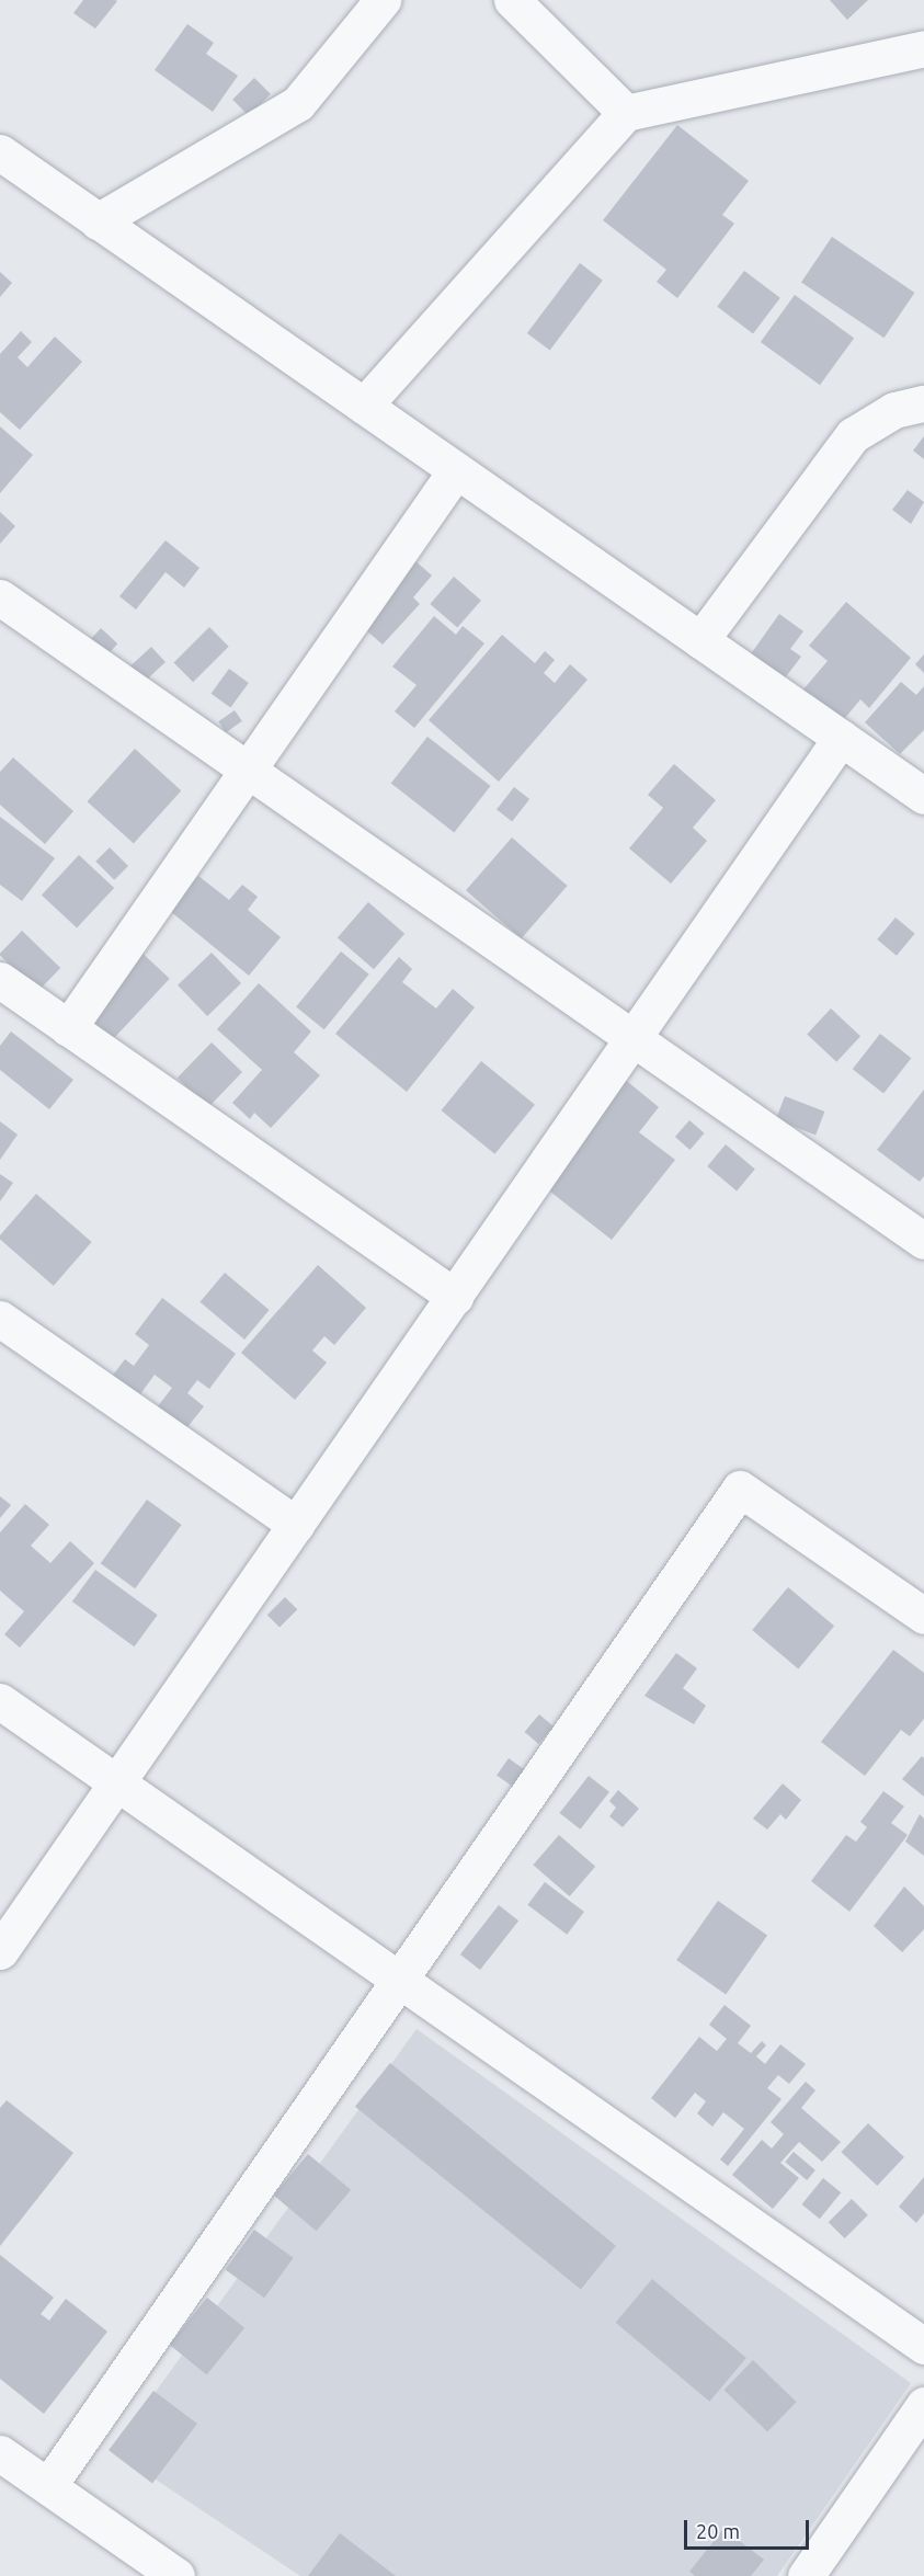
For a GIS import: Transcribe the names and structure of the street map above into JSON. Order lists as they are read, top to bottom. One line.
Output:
{"scale_bar":"20 m"}
